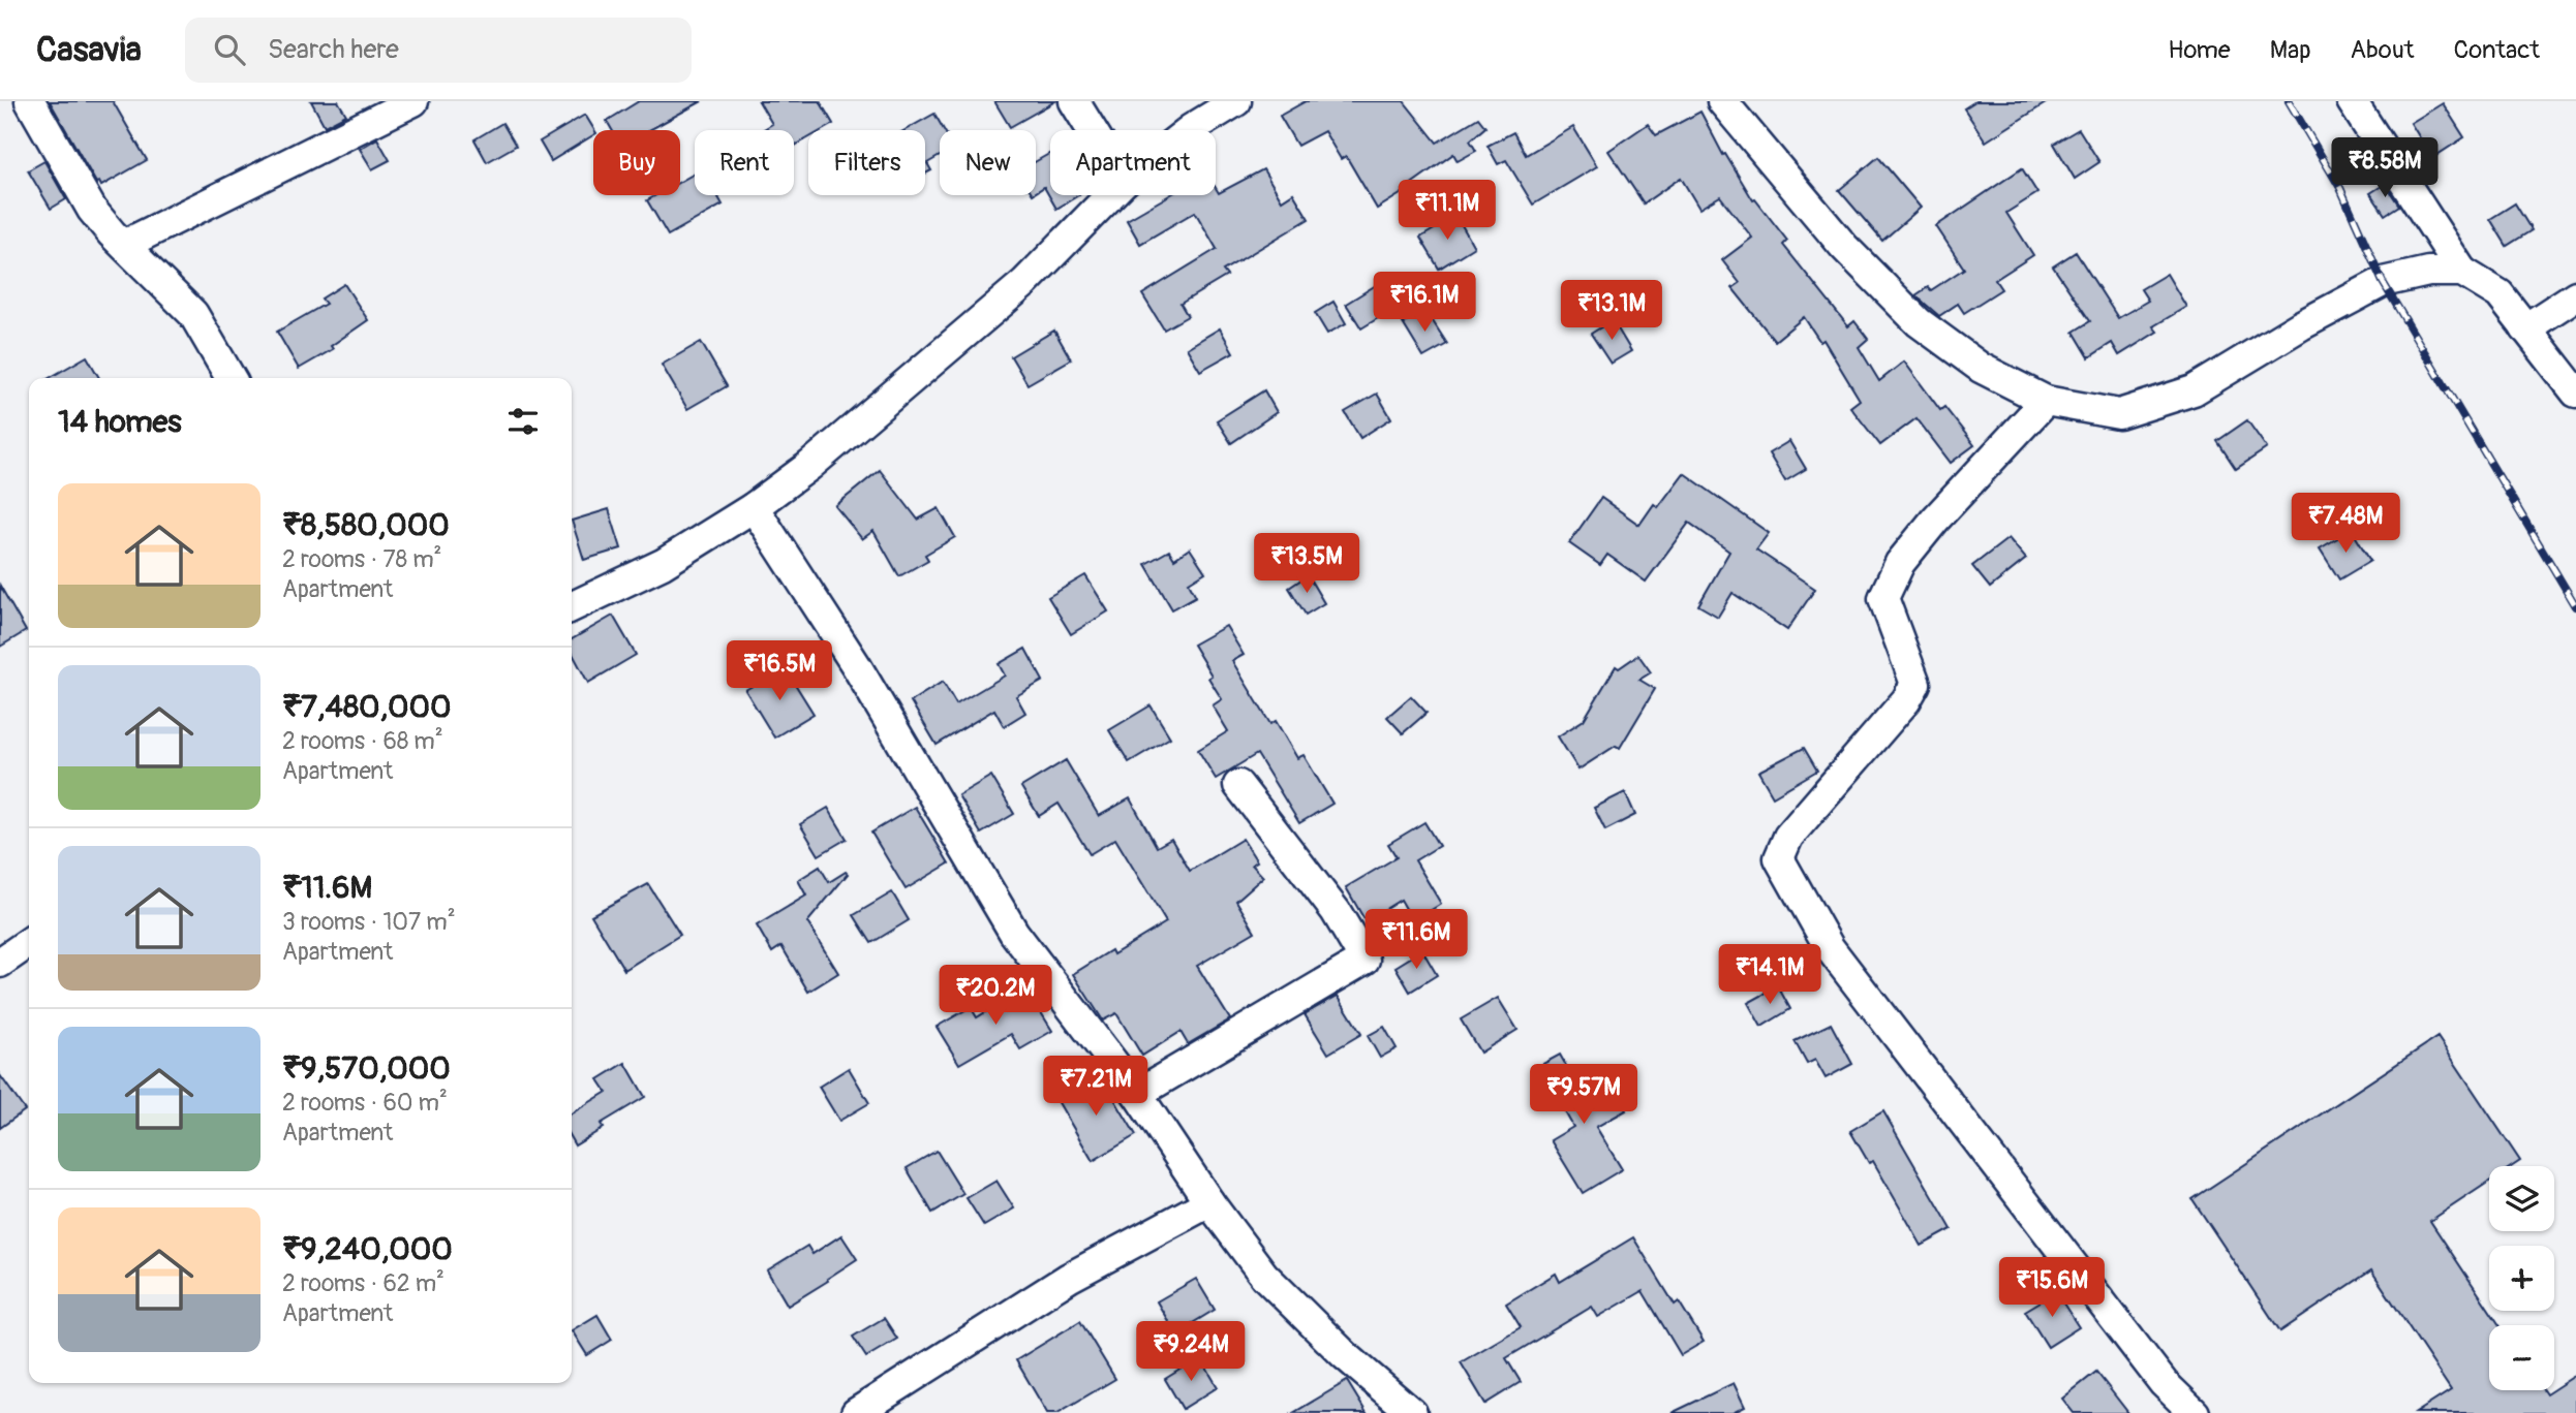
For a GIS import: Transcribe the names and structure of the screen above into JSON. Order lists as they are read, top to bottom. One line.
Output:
{"page":{"header":"Casavia","search":"Search here","nav":["Home","Map","About","Contact"],"chip":["Buy","Rent","Filters","New","Apartment"],"price":["₹8.58M","₹11.1M","₹16.1M","₹13.1M","₹7.48M","₹13.5M","₹16.5M","₹11.6M","₹14.1M","₹20.2M","₹7.21M","₹9.57M","₹15.6M","₹9.24M"],"heading":"14 homes","list":[{"name":"₹8,580,000","note":"2 rooms · 78 m² · Apartment"},{"name":"₹7,480,000","note":"2 rooms · 68 m² · Apartment"},{"name":"₹11.6M","note":"3 rooms · 107 m² · Apartment"},{"name":"₹9,570,000","note":"2 rooms · 60 m² · Apartment"},{"name":"₹9,240,000","note":"2 rooms · 62 m² · Apartment"}],"map_buttons":["+","−"]}}
